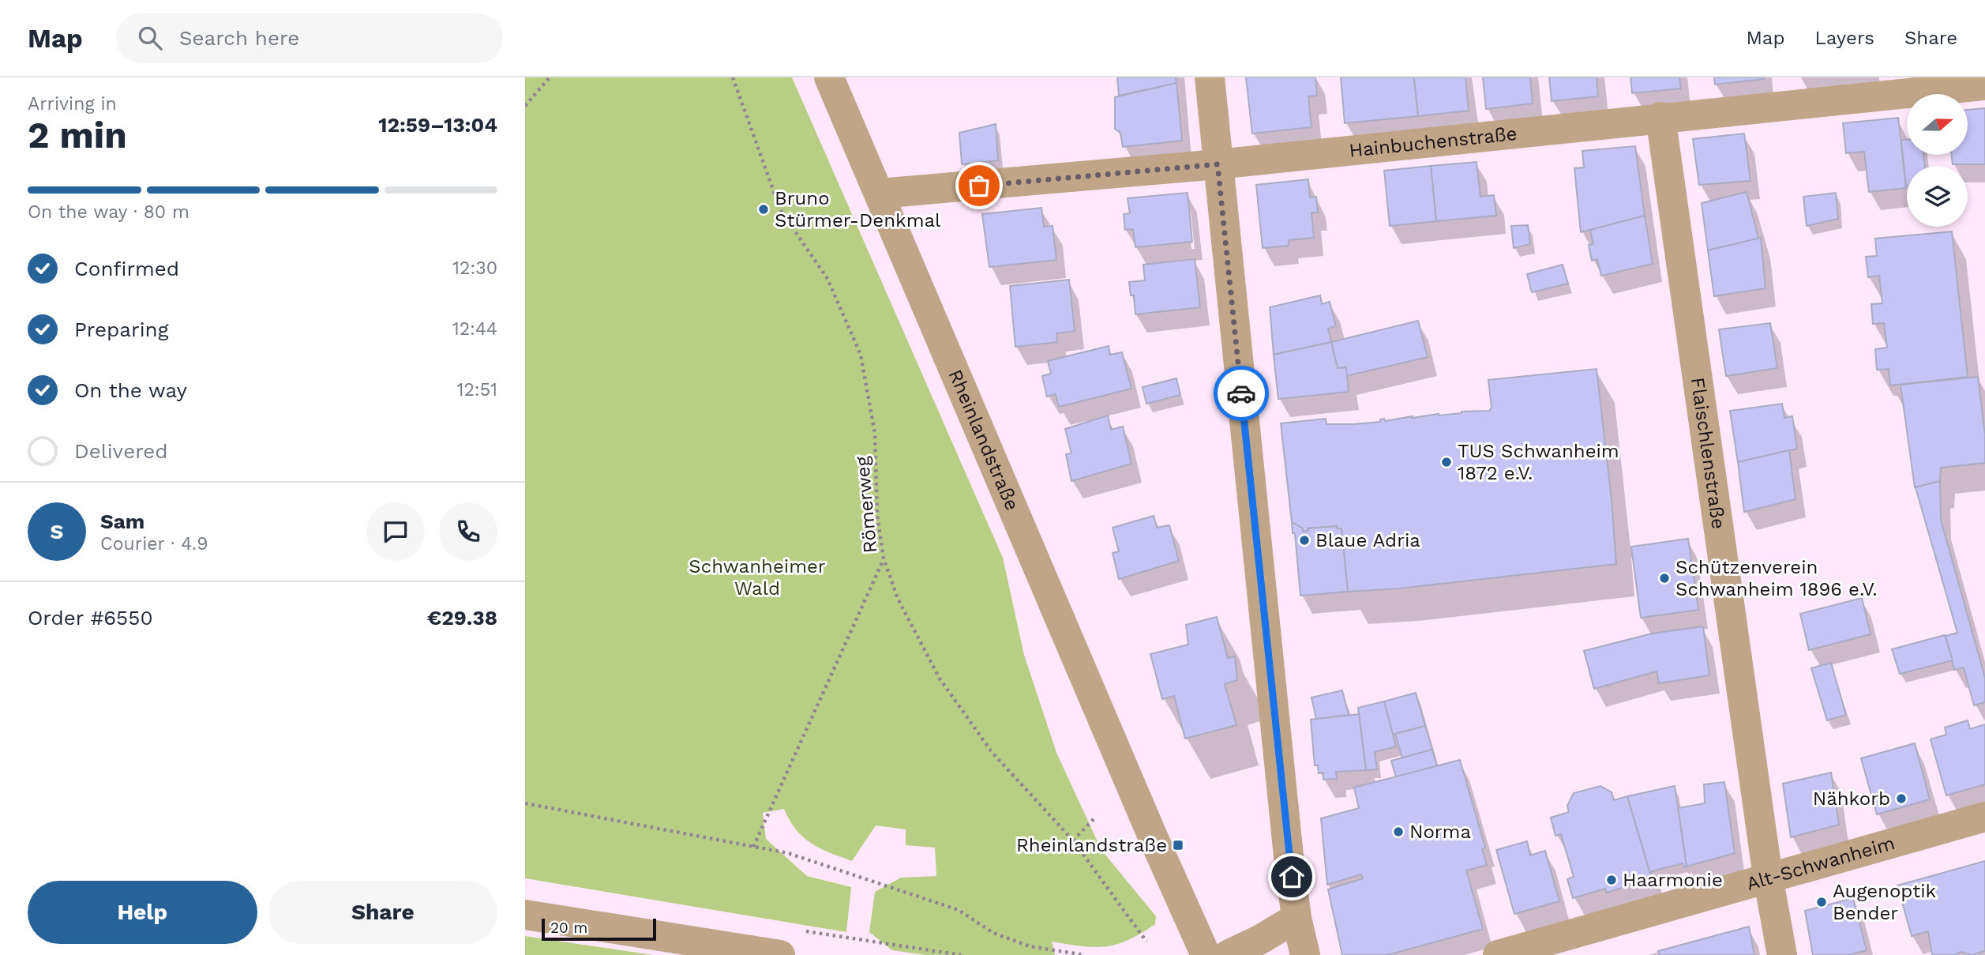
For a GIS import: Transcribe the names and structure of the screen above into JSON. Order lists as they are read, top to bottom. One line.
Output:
{"streets":{"street":["Hainbuchenstraße","Rheinlandstraße","Flaischlenstraße","Alt-Schwanheim"],"path":["Römerweg"]},"crossings":[["Hainbuchenstraße","Rheinlandstraße"],["Hainbuchenstraße","Flaischlenstraße"],["Flaischlenstraße","Alt-Schwanheim"]],"parks":["Schwanheimer Wald"],"places":{"other":["Bruno Stürmer-Denkmal","TUS Schwanheim 1872 e.V.","Blaue Adria","Schützenverein Schwanheim 1896 e.V.","Nähkorb","Norma","Haarmonie","Augenoptik Bender"],"transit":["Rheinlandstraße"]},"scale_bar":"20 m","north":"right","page":{"header":"Map","search":"Search here","nav":["Map","Layers","Share"],"heading":["2 min","Arriving in","12:59–13:04"],"panel":["Sam","Courier · 4.9","Order #6550","€29.38"],"bar":"On the way · 80 m","list":[["Confirmed","12:30"],["Preparing","12:44"],["On the way","12:51"],"Delivered"],"round":"S","buttons":["Help","Share"],"scale":"20 m"}}
